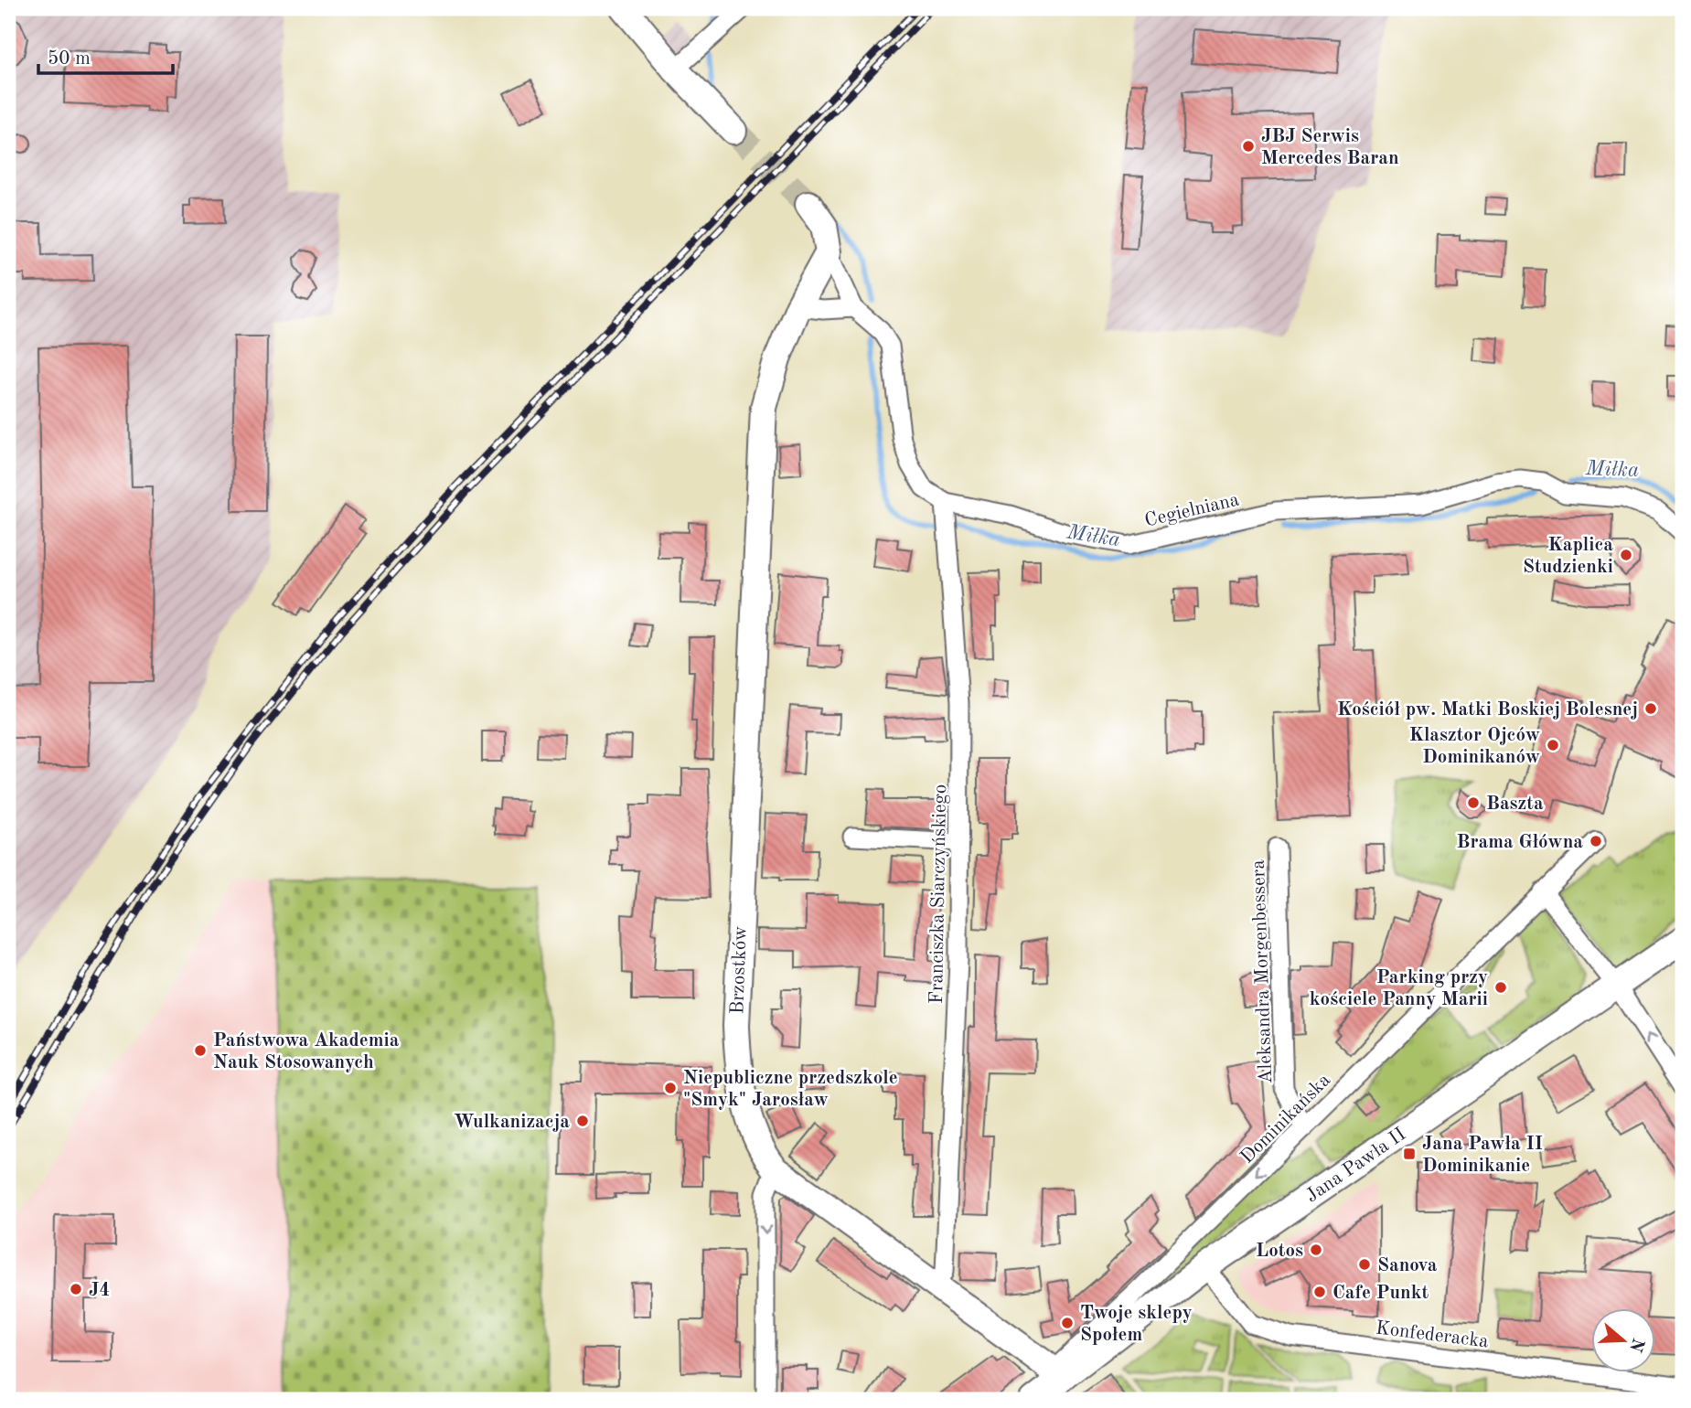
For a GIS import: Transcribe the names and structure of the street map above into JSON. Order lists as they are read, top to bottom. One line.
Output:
{"streets":{"street":["Cegielniana","Franciszka Siarczyńskiego","Brzostków","Aleksandra Morgenbessera","Dominikańska","Jana Pawła II","Konfederacka"]},"crossings":[["Cegielniana","Franciszka Siarczyńskiego"],["Cegielniana","Brzostków"],["Franciszka Siarczyńskiego","Brzostków"],["Brzostków","Dominikańska"],["Brzostków","Jana Pawła II"],["Aleksandra Morgenbessera","Dominikańska"],["Dominikańska","Jana Pawła II"],["Jana Pawła II","Konfederacka"]],"one_way":["Dominikańska"],"water":["Miłka"],"places":{"other":["JBJ Serwis Mercedes Baran","Kaplica Studzienki","Kościół pw. Matki Boskiej Bolesnej","Klasztor Ojców Dominikanów","Baszta","Brama Główna","Parking przy kościele Panny Marii","Państwowa Akademia Nauk Stosowanych","Niepubliczne przedszkole \"Smyk\" Jarosław","Wulkanizacja","Lotos","Sanova","J4","Cafe Punkt","Twoje sklepy Społem"],"transit":["Jana Pawła II Dominikanie"]},"scale_bar":"50 m","north":"right"}
